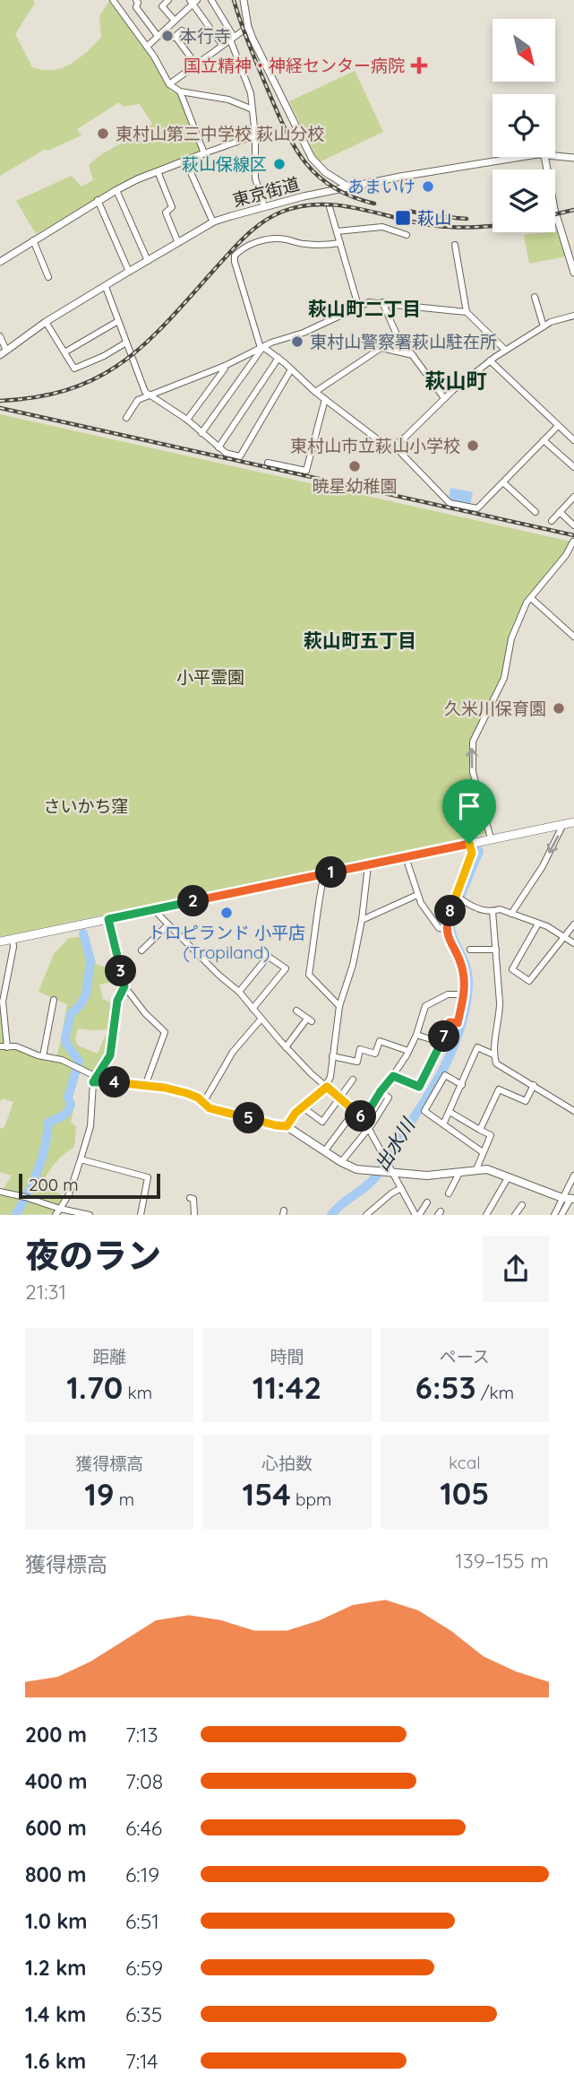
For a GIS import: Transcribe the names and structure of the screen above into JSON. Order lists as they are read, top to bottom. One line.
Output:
{"streets":{"street":["東京街道"]},"districts":["萩山町二丁目","萩山町","萩山町五丁目"],"water":["出水川"],"parks":["小平霊園","さいかち窪"],"places":{"other":["本行寺","東村山第三中学校 萩山分校","萩山保線区","あまいけ","東村山警察署萩山駐在所","東村山市立萩山小学校","暁星幼稚園","久米川保育園","トロピランド 小平店 (Tropiland)"],"health":["国立精神・神経センター病院"],"transit":["萩山"]},"scale_bar":"200 m","north":"bottom right","page":{"pins":["1","2","8","3","7","4","6","5"],"scale":"200 m","heading":["夜のラン","21:31"],"stats":[["距離","1.70 km"],["時間","11:42"],["ペース","6:53 /km"],["獲得標高","19 m"],["心拍数","154 bpm"],["kcal","105"]],"chart":["獲得標高","139–155 m"],"list":[{"name":"200 m","note":"7:13"},{"name":"400 m","note":"7:08"},{"name":"600 m","note":"6:46"},{"name":"800 m","note":"6:19"},{"name":"1.0 km","note":"6:51"},{"name":"1.2 km","note":"6:59"},{"name":"1.4 km","note":"6:35"},{"name":"1.6 km","note":"7:14"}]}}
